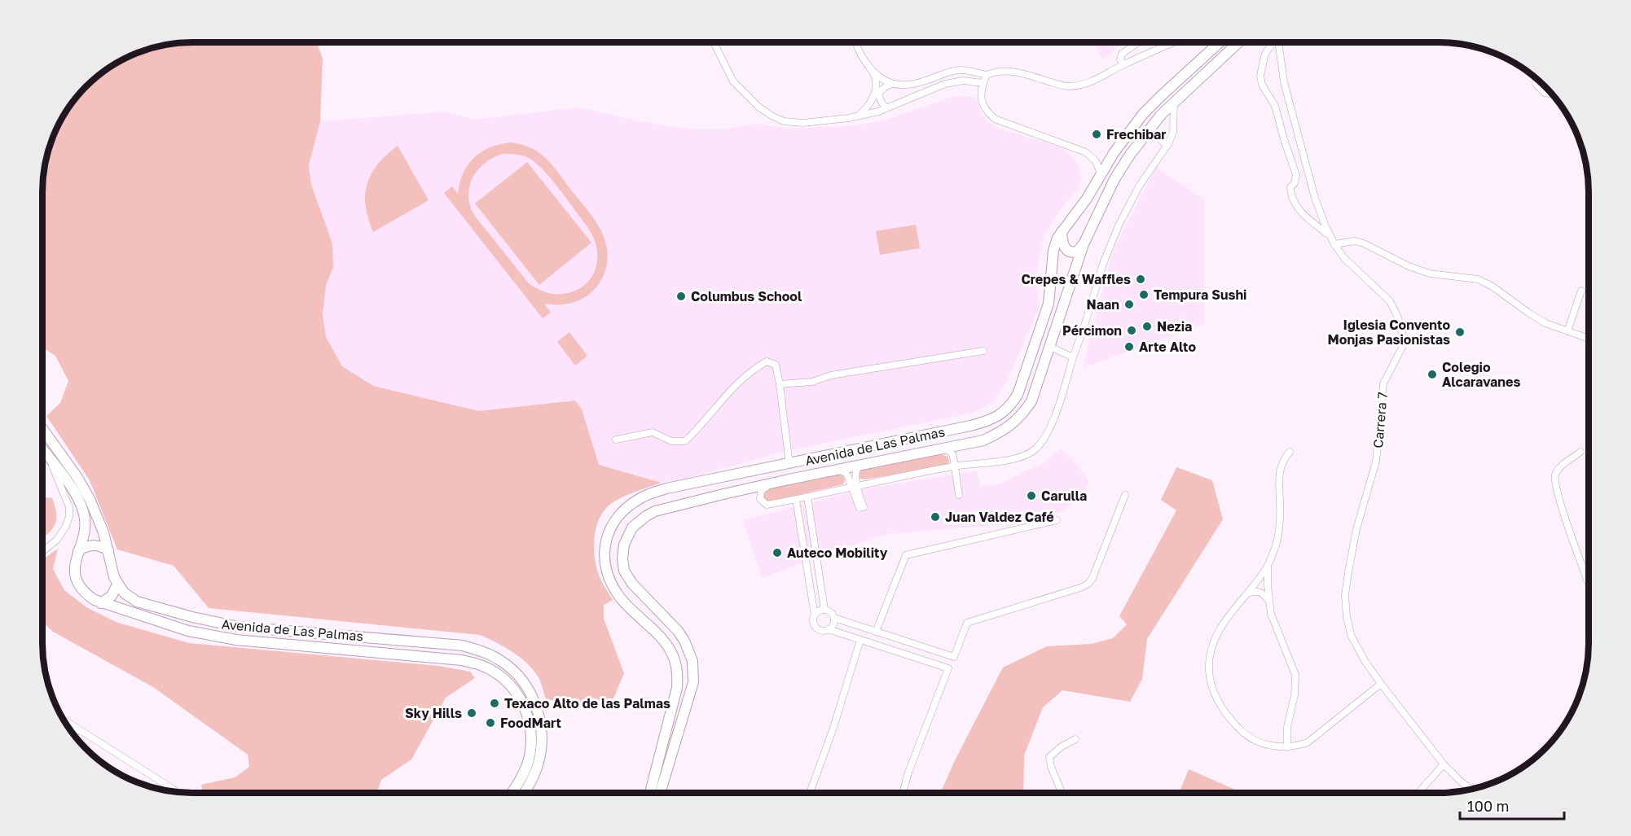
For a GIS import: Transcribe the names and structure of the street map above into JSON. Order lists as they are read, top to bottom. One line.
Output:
{"streets":{"main road":["Avenida de Las Palmas"],"street":["Carrera 7"]},"places":["Frechibar","Crepes & Waffles","Tempura Sushi","Columbus School","Naan","Nezia","Pércimon","Iglesia Convento Monjas Pasionistas","Arte Alto","Colegio Alcaravanes","Carulla","Juan Valdez Café","Auteco Mobility","Texaco Alto de las Palmas","Sky Hills","FoodMart"],"scale_bar":"100 m"}
